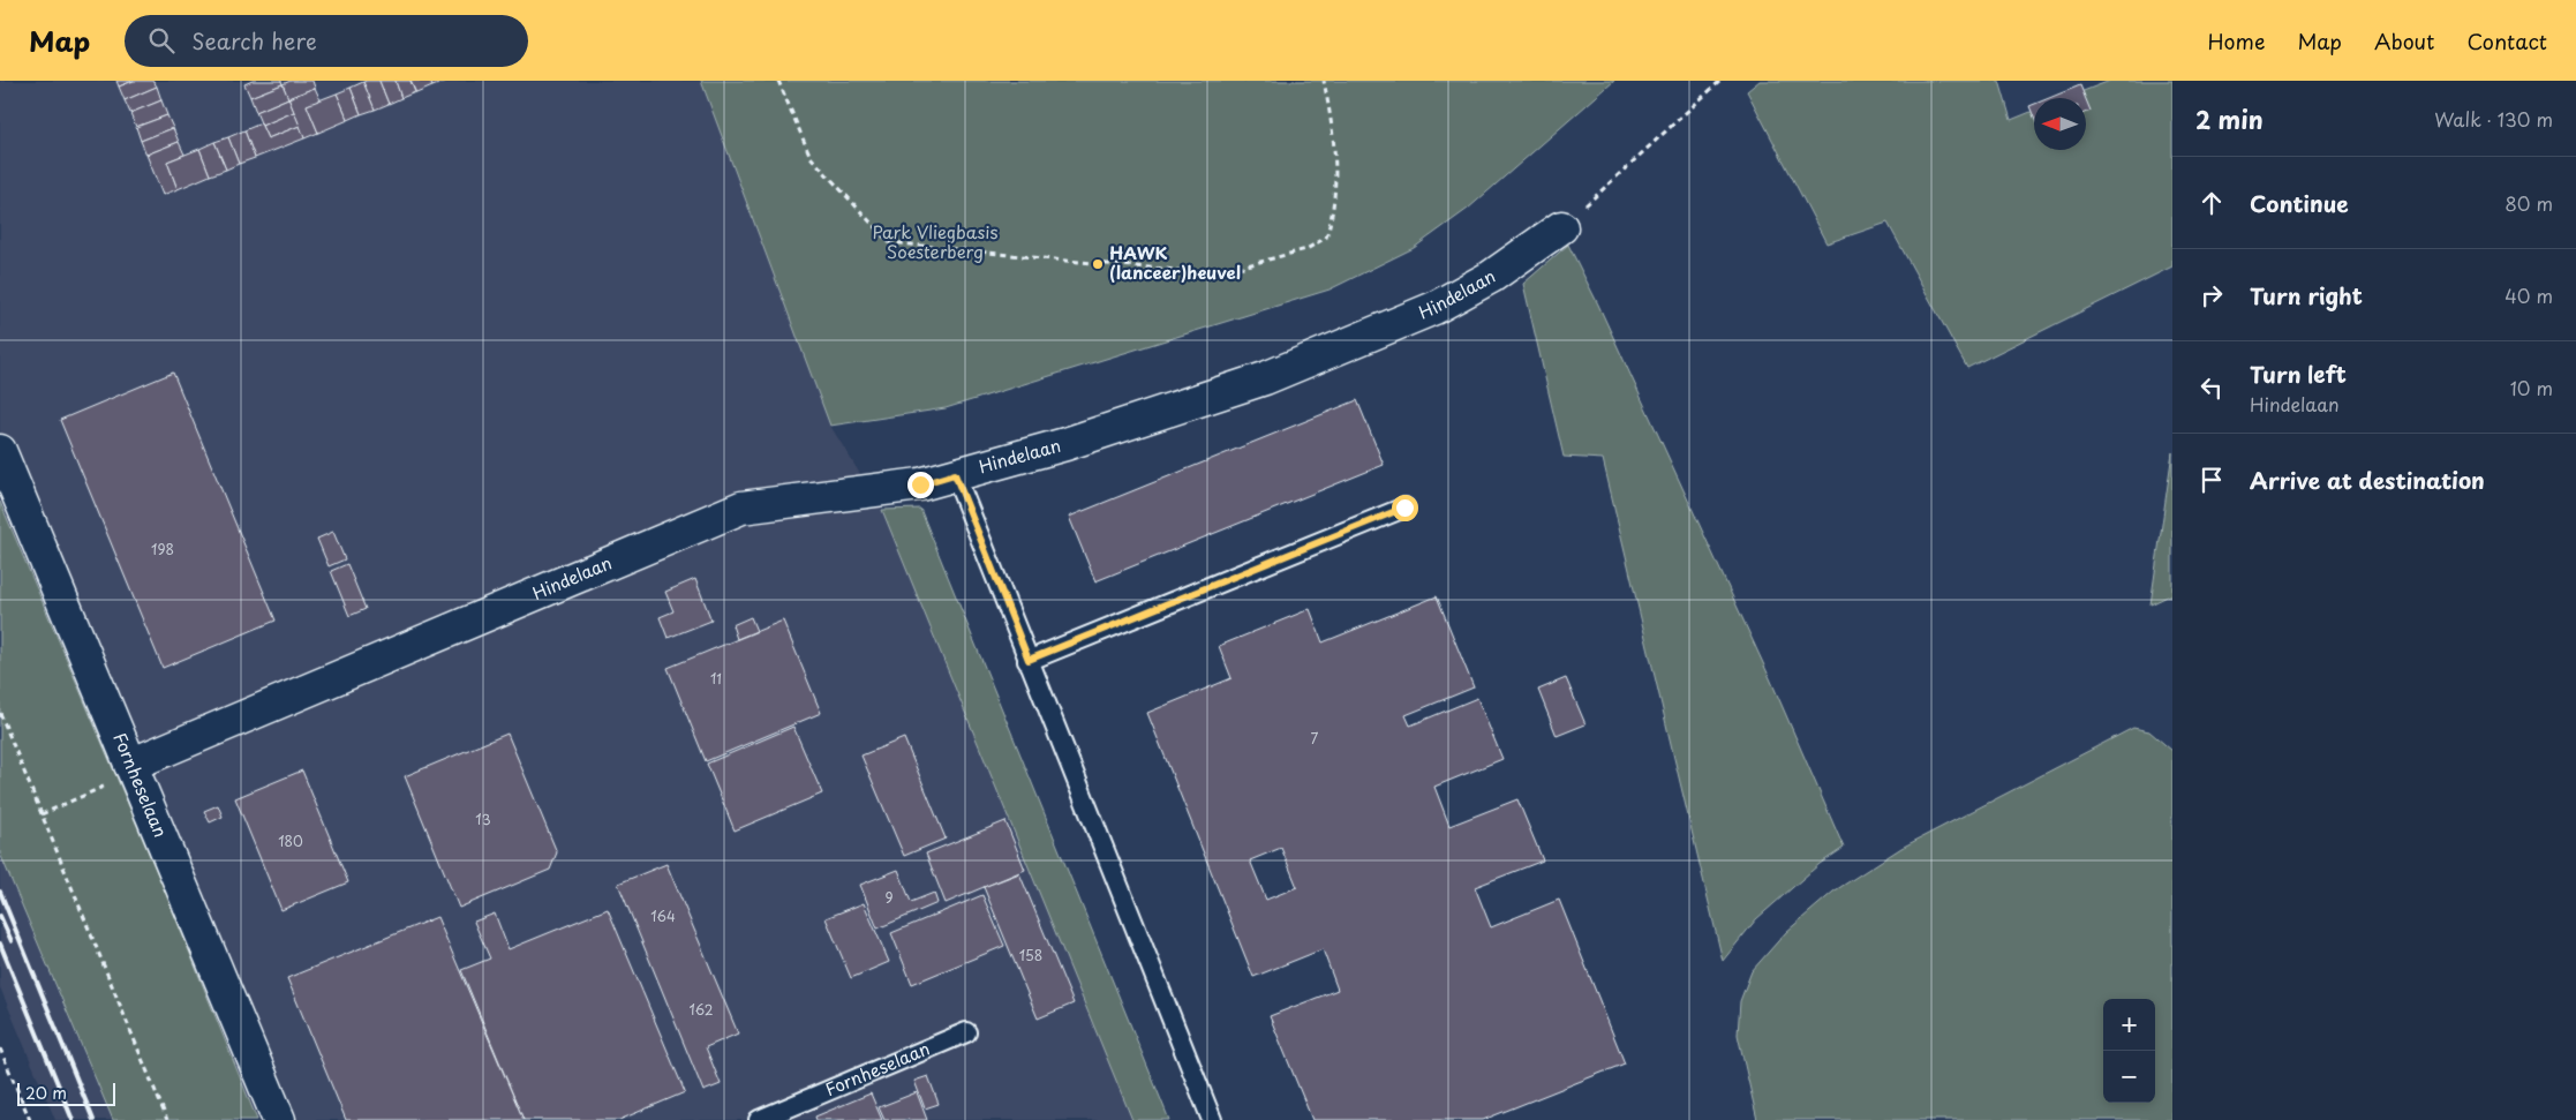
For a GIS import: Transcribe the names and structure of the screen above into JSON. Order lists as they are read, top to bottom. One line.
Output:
{"streets":{"street":["Hindelaan","Fornheselaan"]},"crossings":[["Hindelaan","Fornheselaan"]],"parks":["Park Vliegbasis Soesterberg"],"places":["HAWK (lanceer)heuvel"],"house_numbers":["198","11","7","13","180","9","164","158","162"],"scale_bar":"20 m","north":"left","page":{"header":"Map","search":"Search here","nav":["Home","Map","About","Contact"],"heading":["2 min","Walk · 130 m"],"list":[["Continue","80 m"],["Turn right","40 m"],["Turn left","Hindelaan","10 m"],"Arrive at destination"],"map_buttons":["+","−"],"scale":"20 m"}}
